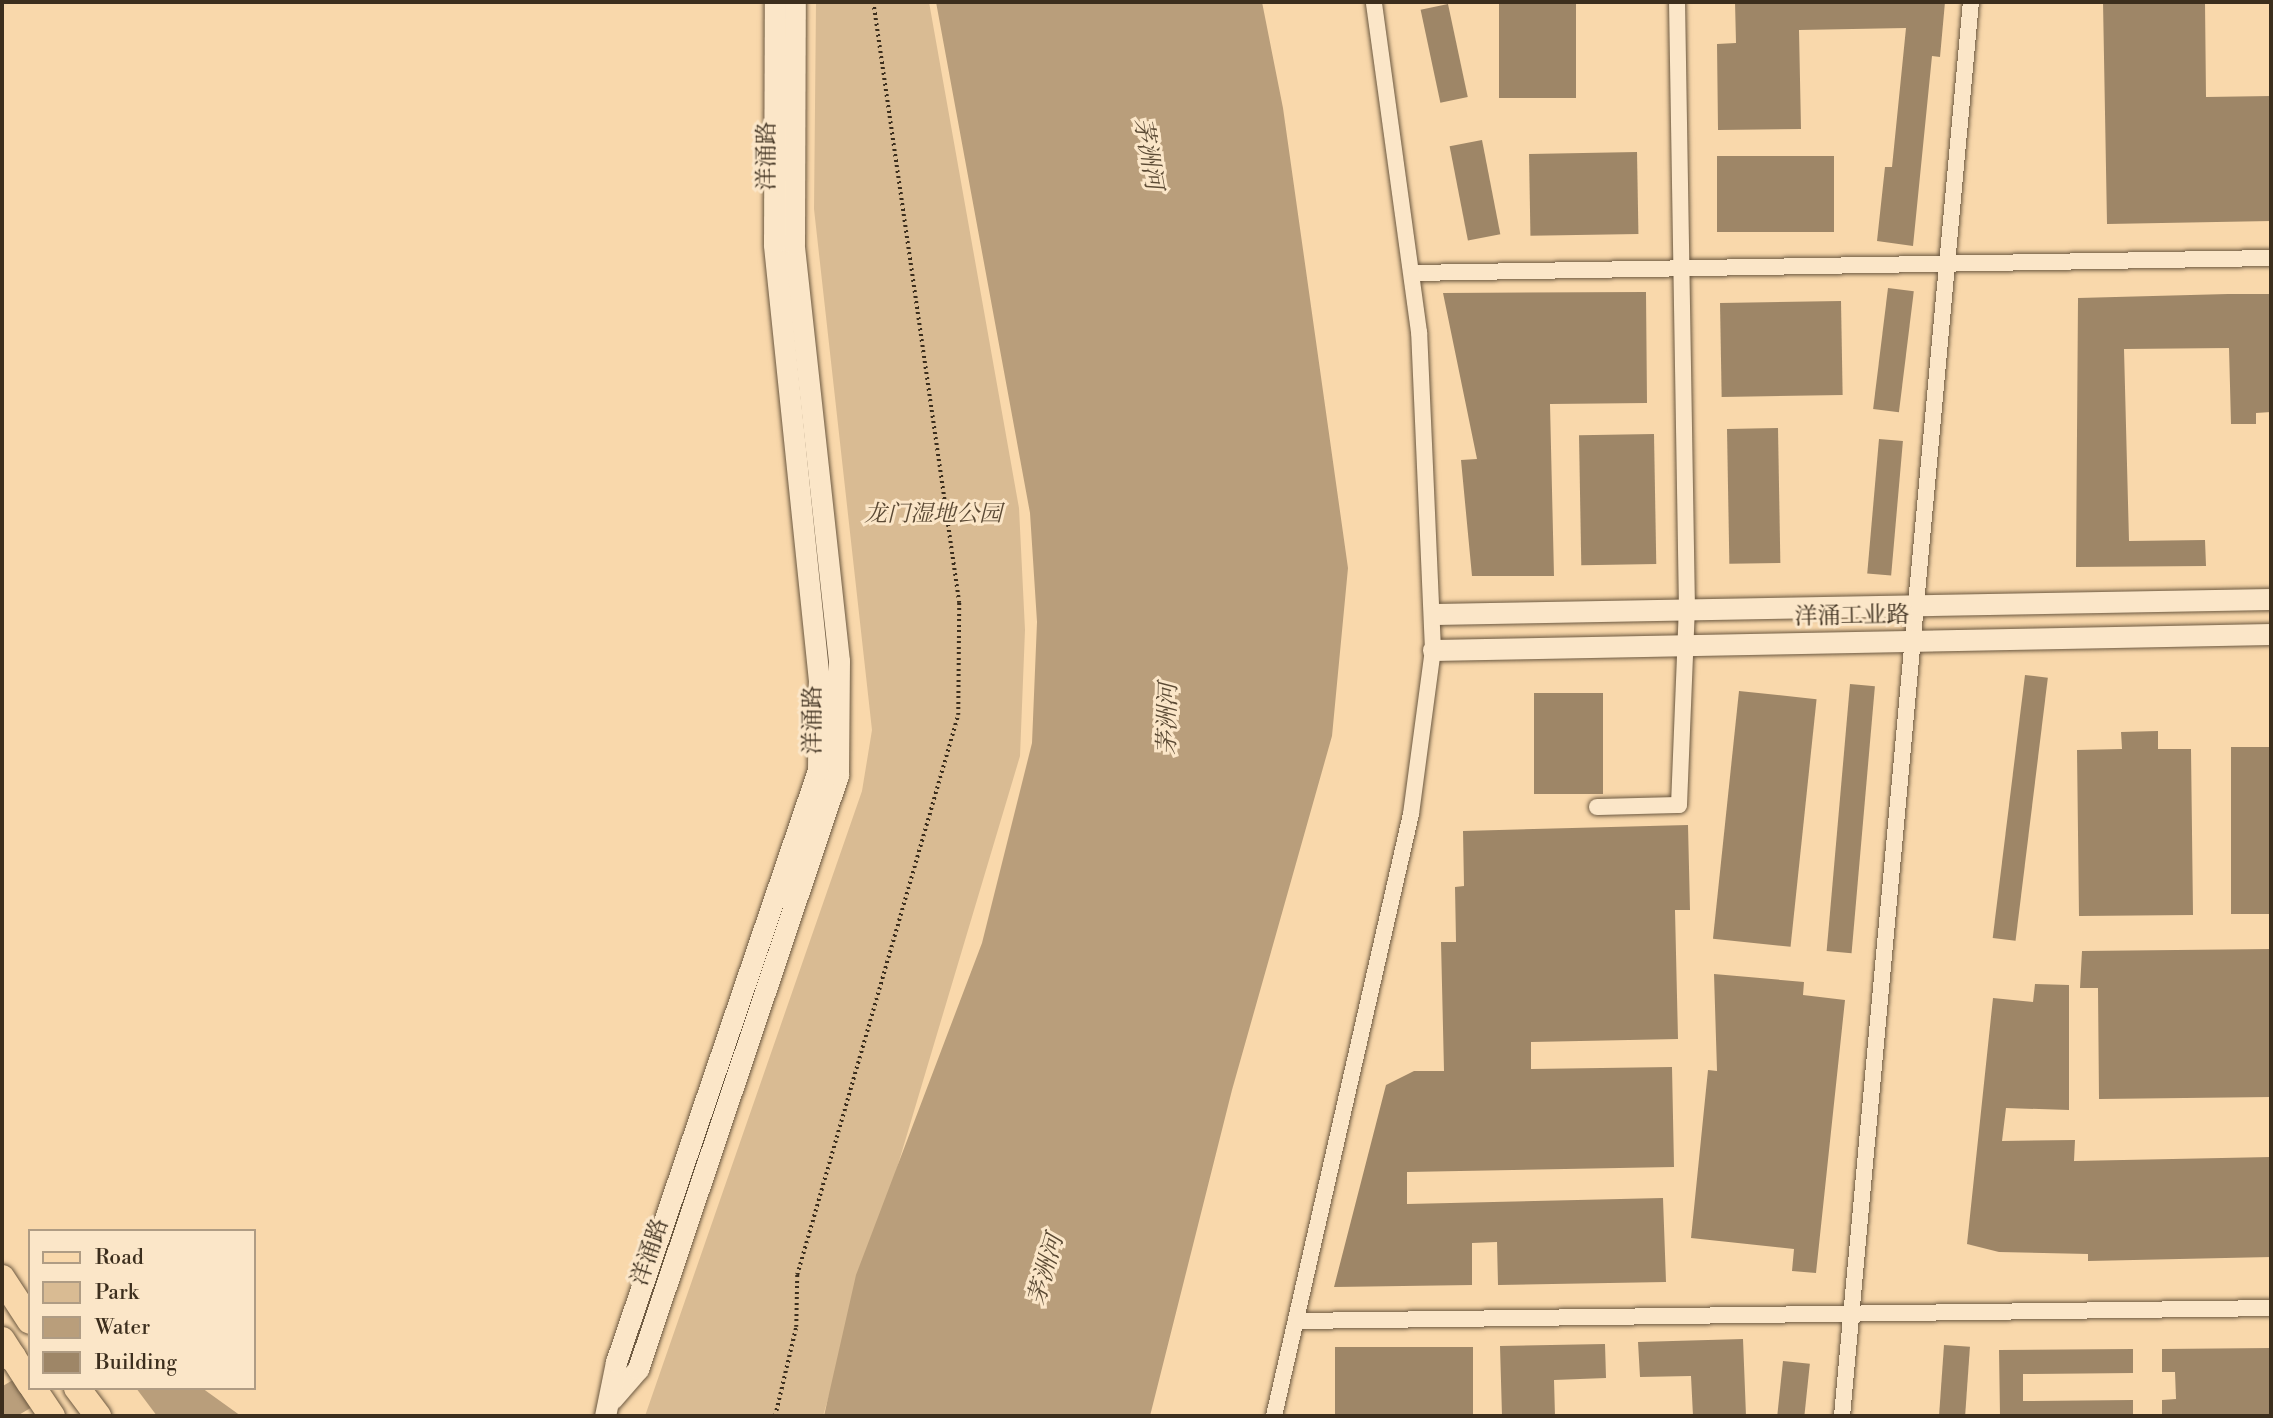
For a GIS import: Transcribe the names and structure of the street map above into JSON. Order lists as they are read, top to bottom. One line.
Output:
{"streets":{"street":["洋涌路","洋涌工业路"]},"water":["茅洲河"],"parks":["龙门湿地公园"],"legend":["Road","Park","Water","Building"]}
